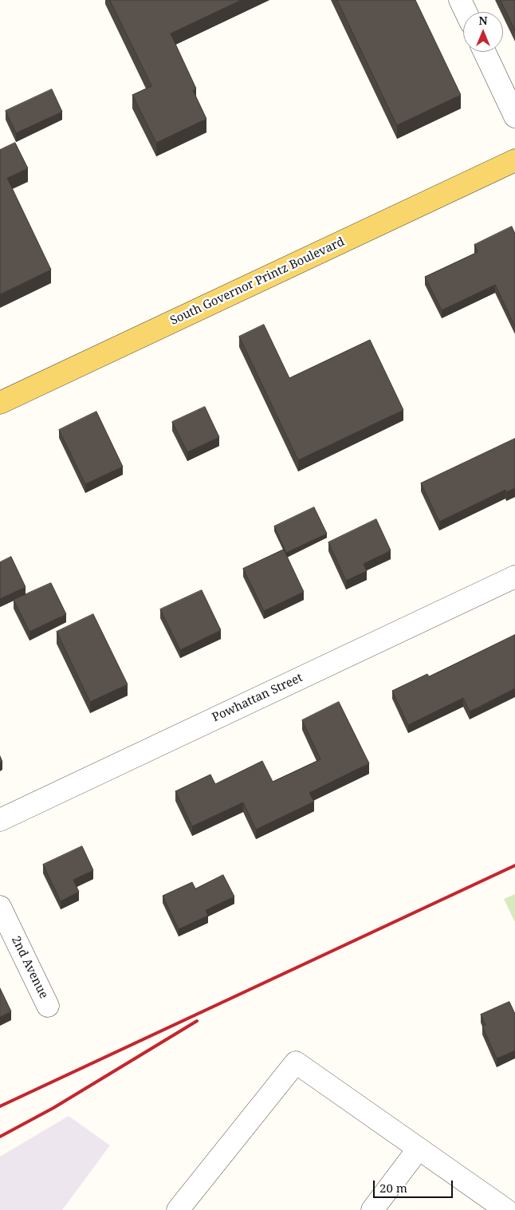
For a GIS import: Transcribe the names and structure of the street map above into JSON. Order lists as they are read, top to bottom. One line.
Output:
{"streets":{"main road":["South Governor Printz Boulevard"],"street":["Powhattan Street","2nd Avenue"]},"scale_bar":"20 m","north":"top"}
